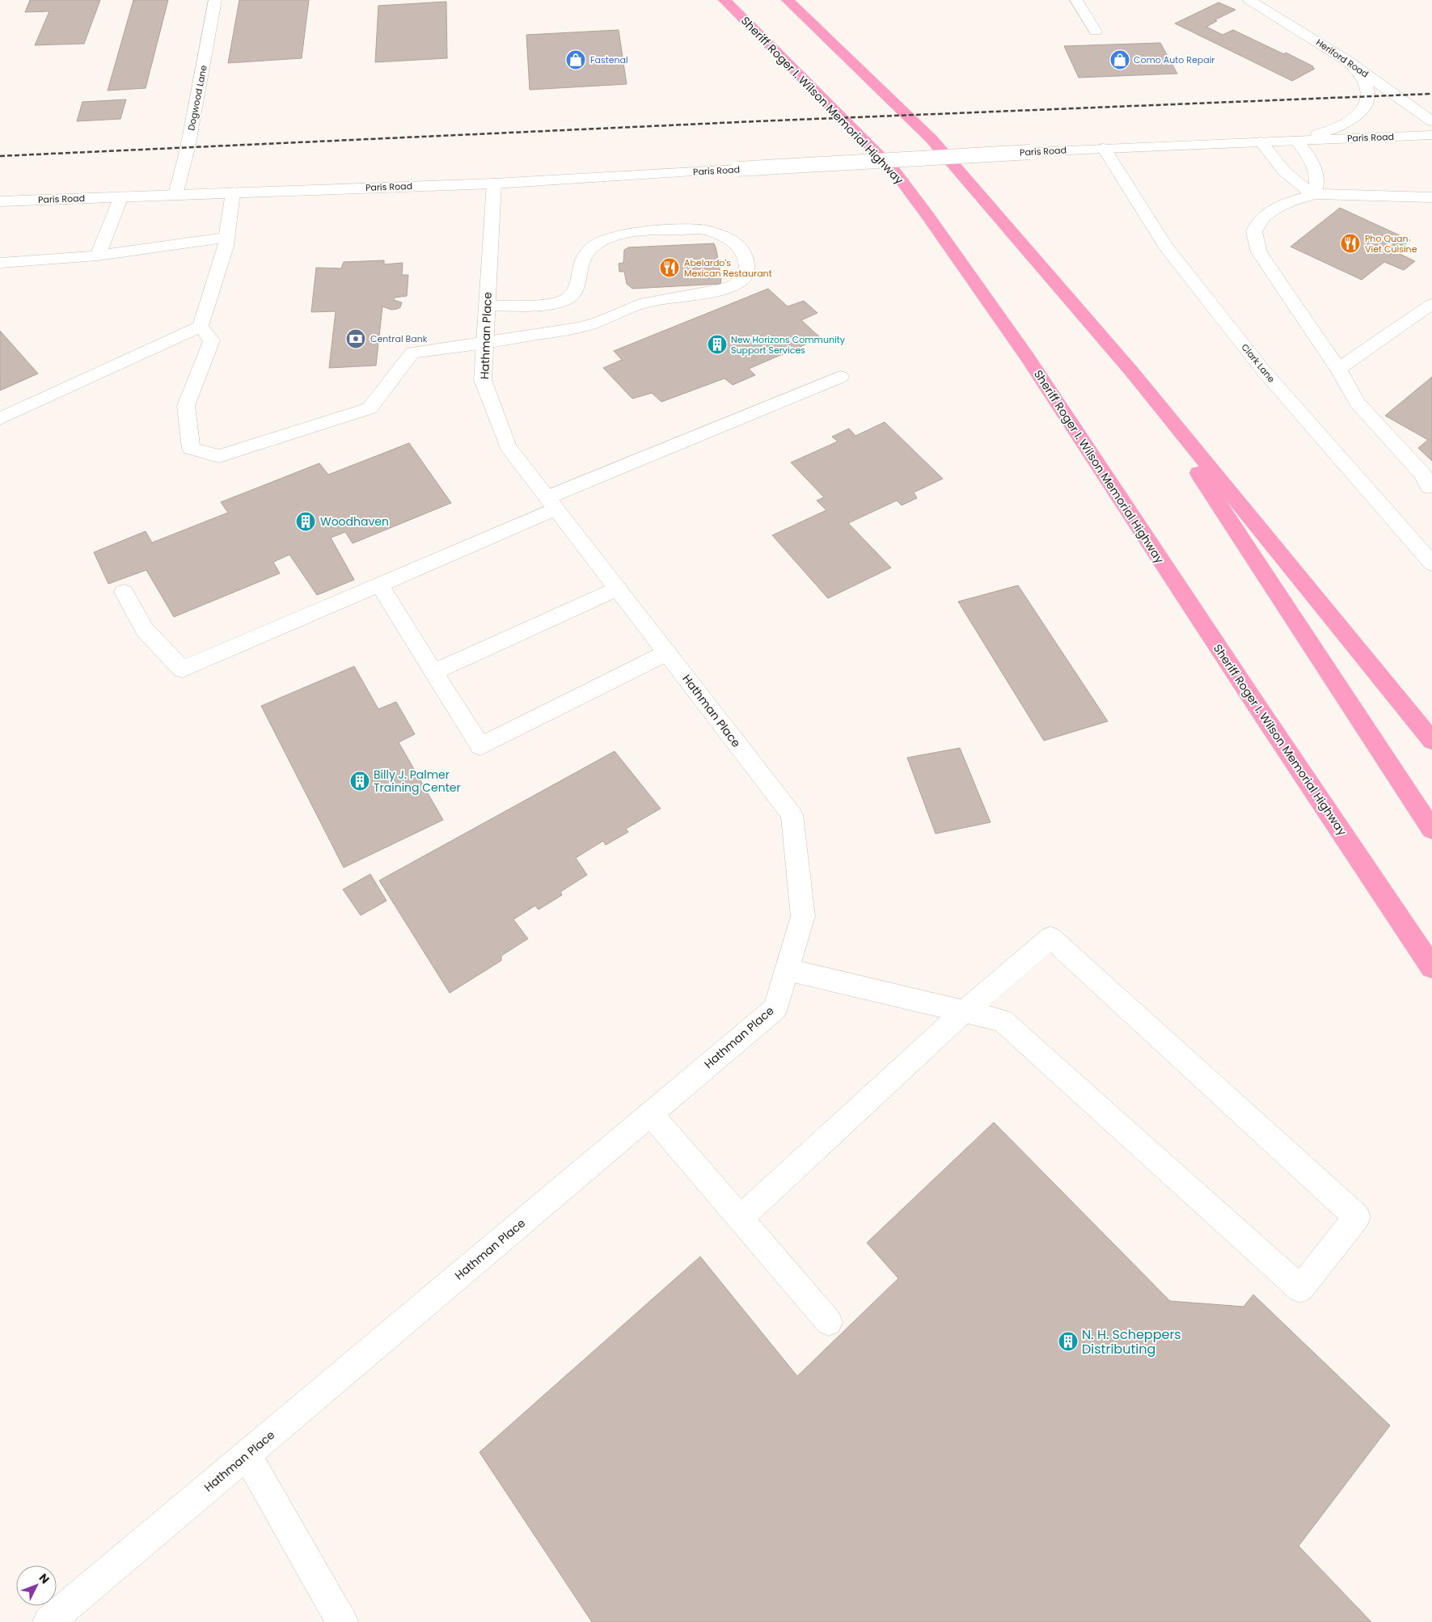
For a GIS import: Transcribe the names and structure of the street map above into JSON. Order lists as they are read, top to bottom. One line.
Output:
{"streets":{"highway":["Sheriff Roger I. Wilson Memorial Highway"],"street":["Heriford Road","Dogwood Lane","Paris Road","Hathman Place","Clark Lane"]},"crossings":[["Dogwood Lane","Paris Road"],["Paris Road","Hathman Place"],["Paris Road","Clark Lane"]],"places":{"shop":["Fastenal","Como Auto Repair"],"restaurant":["Pho Quan Viet Cuisine","Abelardo's Mexican Restaurant"],"bank":["Central Bank"],"building":["New Horizons Community Support Services","Woodhaven","Billy J. Palmer Training Center","N. H. Scheppers Distributing"]},"north":"top right"}
